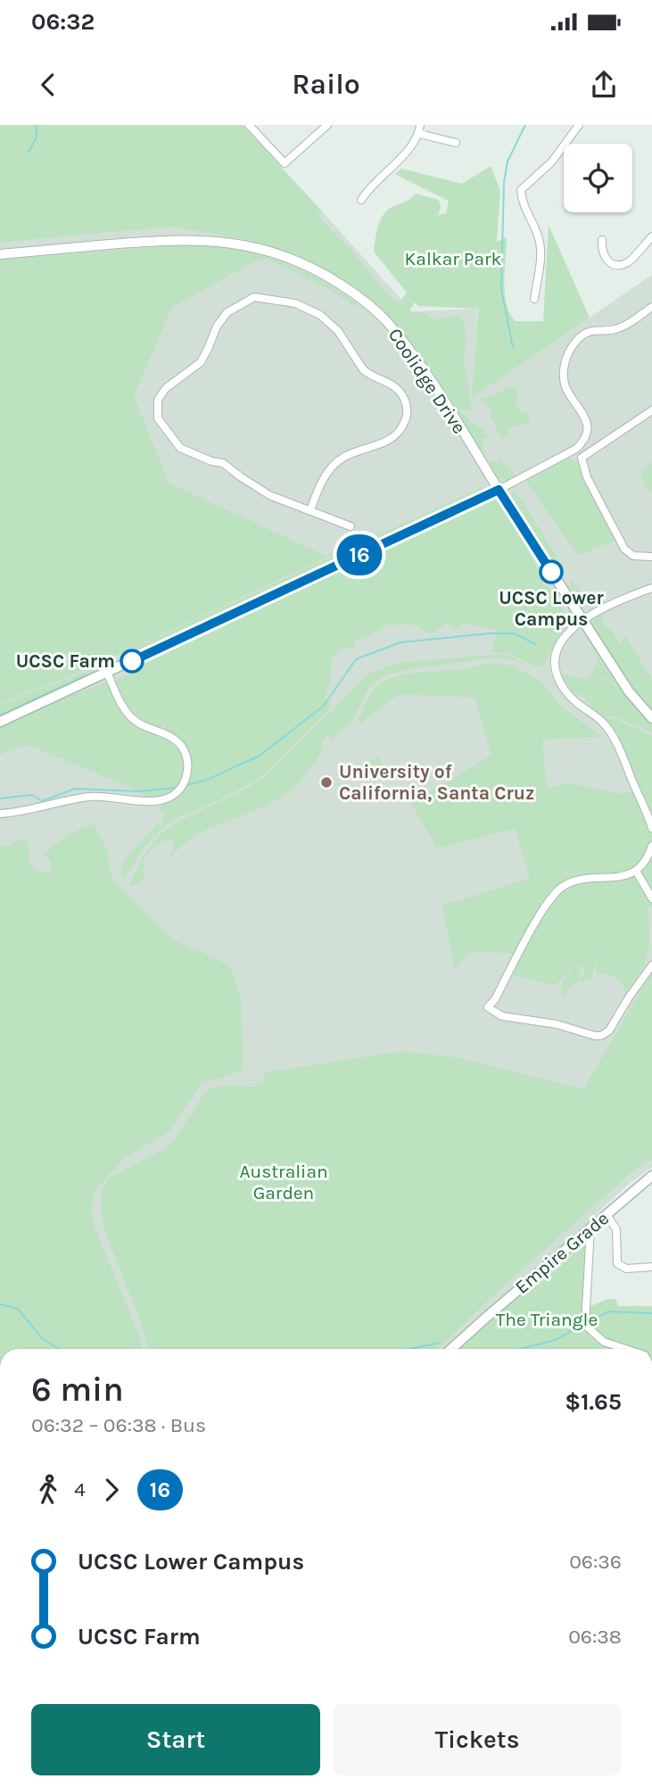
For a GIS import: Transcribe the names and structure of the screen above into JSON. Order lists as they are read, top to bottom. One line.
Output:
{"streets":{"main road":["Coolidge Drive","Empire Grade"]},"parks":["Kalkar Park","Australian Garden","The Triangle"],"places":["UCSC Lower Campus","UCSC Farm","University of California, Santa Cruz"],"lines":["bus line 16"],"page":{"status":"06:32","header":"Railo","on_map":"16","heading":["6 min","06:32 – 06:38 · Bus","$1.65"],"legs":["4","16"],"list":[{"name":"UCSC Lower Campus","value":"06:36"},{"name":"UCSC Farm","value":"06:38"}],"buttons":["Start","Tickets"]}}
